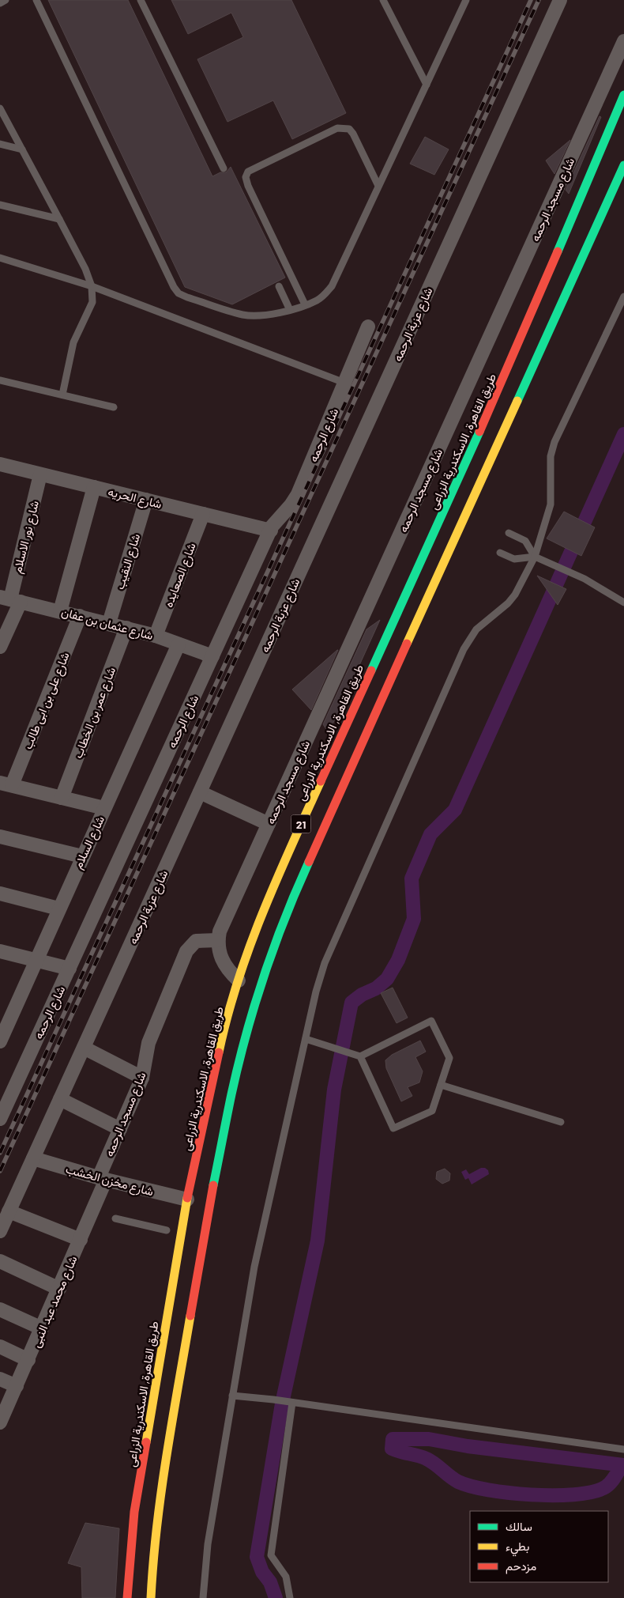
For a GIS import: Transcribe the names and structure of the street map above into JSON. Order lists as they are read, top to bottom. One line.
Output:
{"streets":{"highway":["طريق القاهرة, الاسكندرية الزراعى","21"],"street":["شارع مسجد الرحمه","شارع عزبة الرحمه","شارع الرحمه","شارع الحريه","شارع نور الاسلام","شارع النقيب","شارع الصعايده","شارع عثمان بن عفان","شارع على بن ابى طالب","شارع عمر بن الخطاب","شارع السلام","شارع مخزن الخشب","شارع محمد عبد النبى"]},"crossings":[["شارع مسجد الرحمه","طريق القاهرة, الاسكندرية الزراعى"],["شارع مسجد الرحمه","شارع مخزن الخشب"],["شارع مسجد الرحمه","شارع محمد عبد النبى"],["شارع عزبة الرحمه","شارع مخزن الخشب"],["شارع الرحمه","شارع الحريه"],["شارع الرحمه","شارع عثمان بن عفان"],["طريق القاهرة, الاسكندرية الزراعى","شارع مخزن الخشب"],["شارع الحريه","شارع نور الاسلام"],["شارع الحريه","شارع النقيب"],["شارع الحريه","شارع الصعايده"],["شارع نور الاسلام","شارع عثمان بن عفان"],["شارع النقيب","شارع عثمان بن عفان"],["شارع الصعايده","شارع عثمان بن عفان"],["شارع عثمان بن عفان","شارع على بن ابى طالب"],["شارع عثمان بن عفان","شارع عمر بن الخطاب"],["شارع عثمان بن عفان","شارع السلام"],["شارع مخزن الخشب","شارع محمد عبد النبى"]],"legend":["سالك","بطيء","مزدحم"]}
